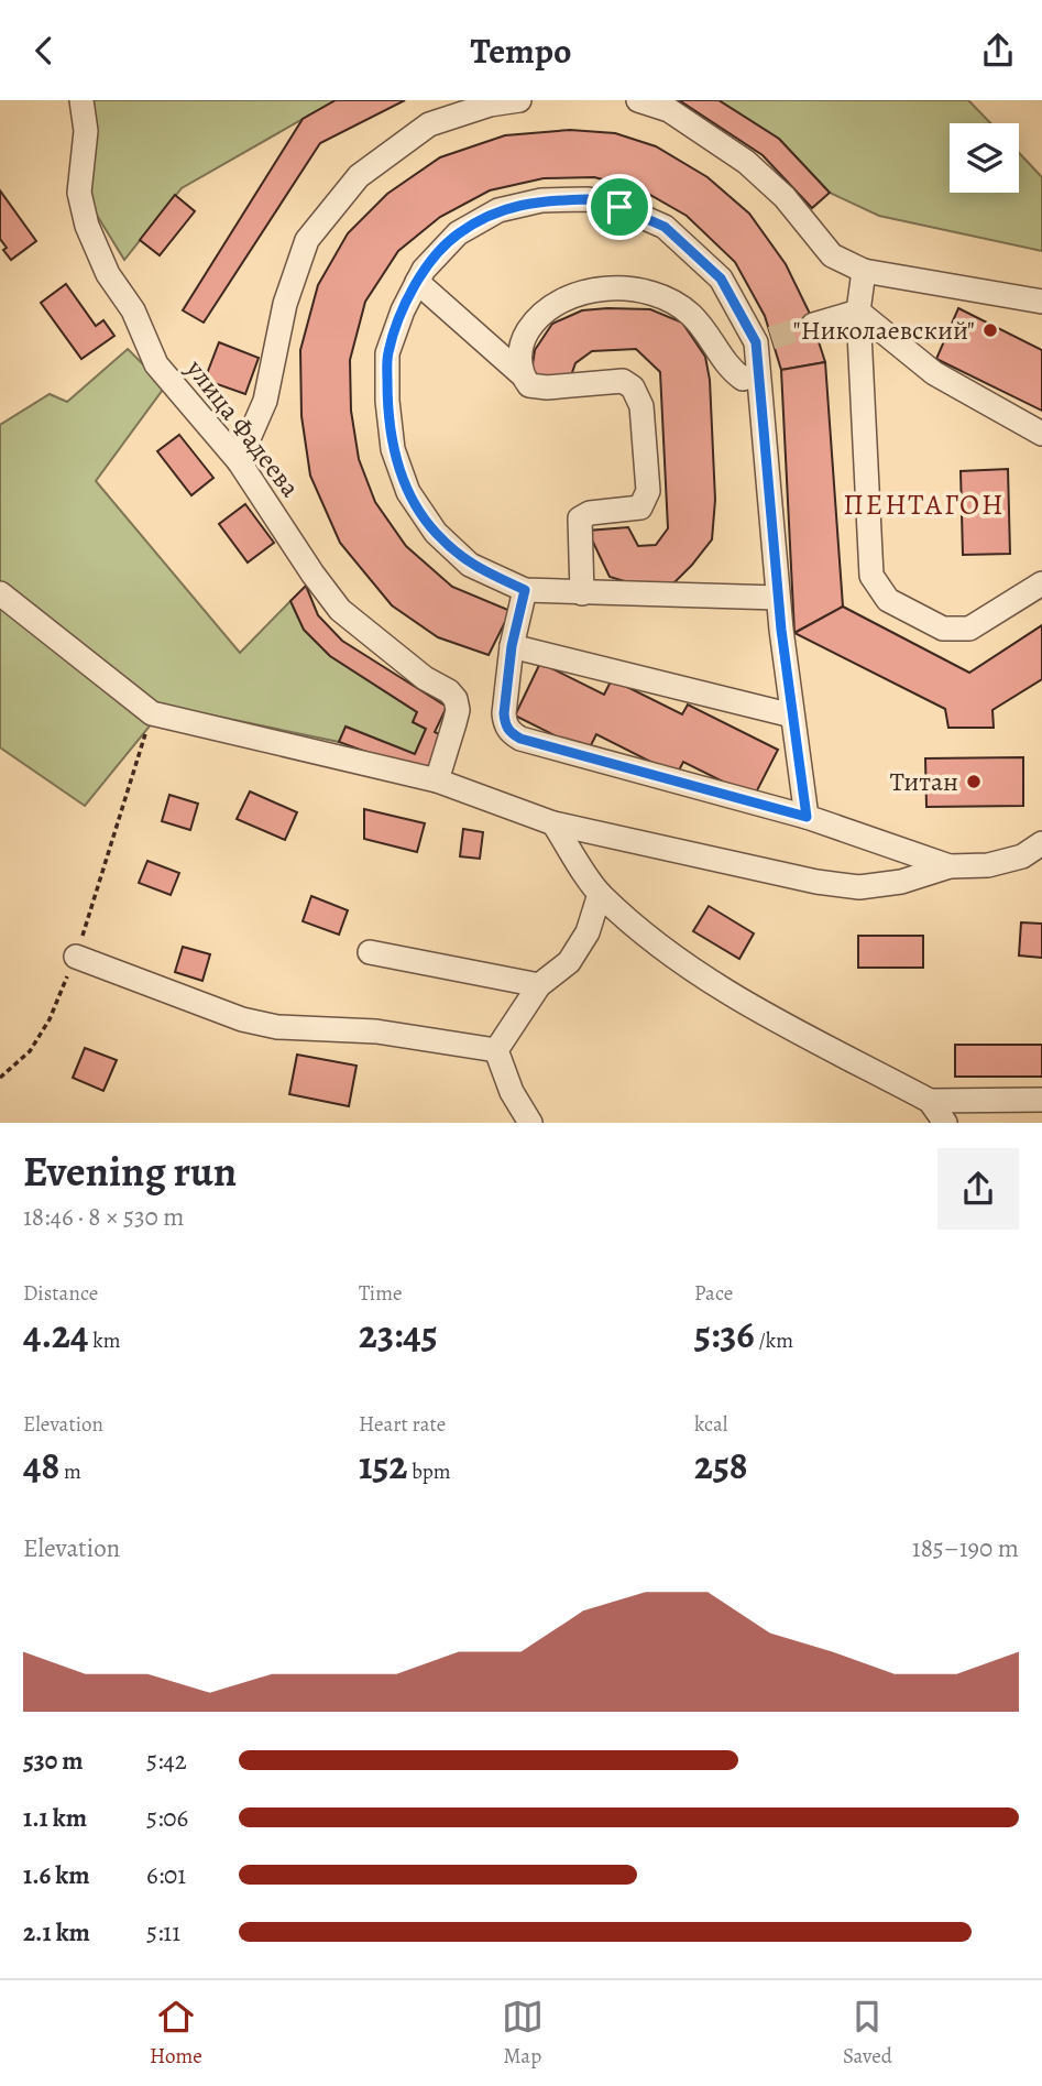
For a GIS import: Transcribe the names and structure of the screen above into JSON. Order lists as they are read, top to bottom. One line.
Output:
{"streets":{"street":["улица Фадеева"]},"districts":["ПЕНТАГОН"],"places":["\"Николаевский\"","Титан"],"page":{"header":"Tempo","heading":["Evening run","18:46 · 8 × 530 m"],"stats":[["Distance","4.24 km"],["Time","23:45"],["Pace","5:36 /km"],["Elevation","48 m"],["Heart rate","152 bpm"],["kcal","258"]],"chart":["Elevation","185–190 m"],"list":[{"name":"530 m","note":"5:42"},{"name":"1.1 km","note":"5:06"},{"name":"1.6 km","note":"6:01"},{"name":"2.1 km","note":"5:11"}],"tabs":["Home","Map","Saved"]}}
